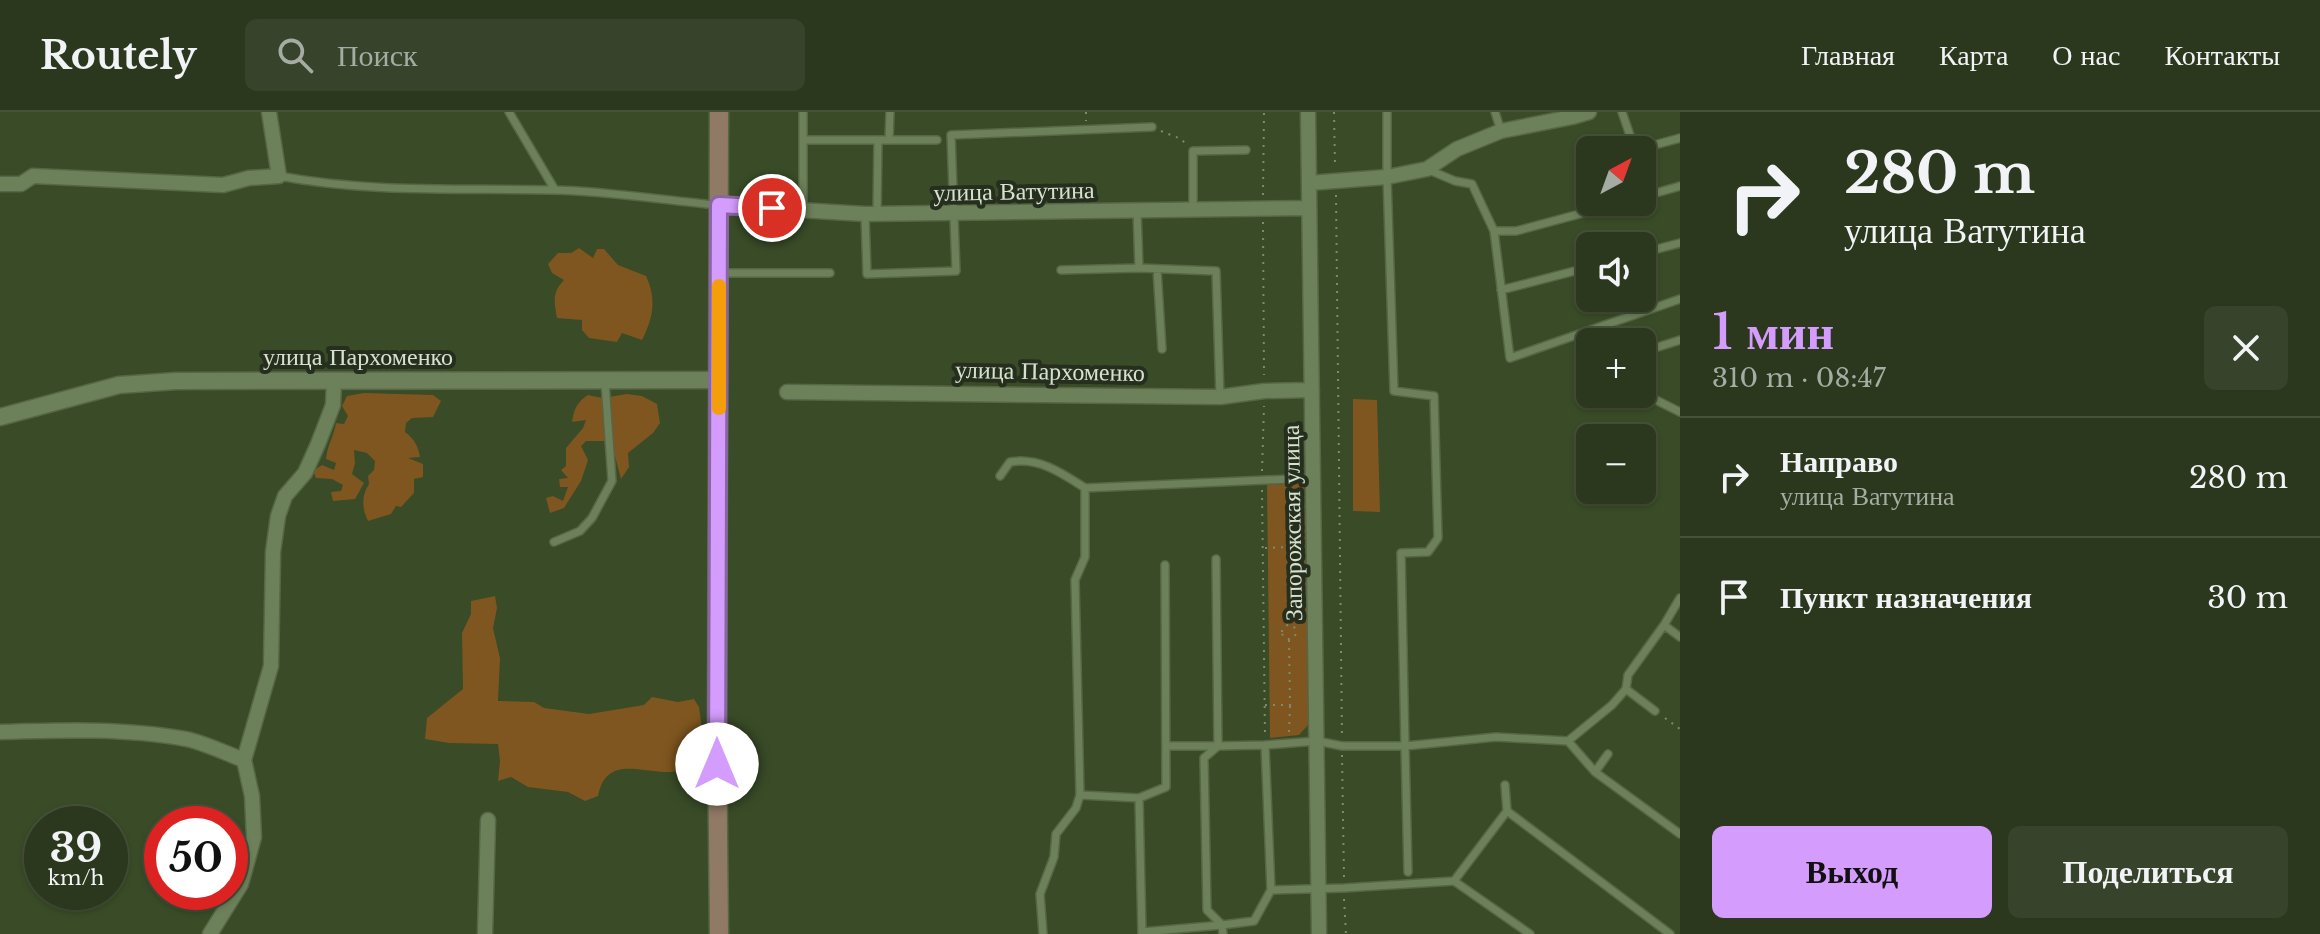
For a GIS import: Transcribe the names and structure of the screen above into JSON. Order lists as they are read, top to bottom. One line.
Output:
{"streets":{"street":["улица Ватутина","улица Пархоменко","Запорожская улица"]},"crossings":[["улица Ватутина","Запорожская улица"],["улица Пархоменко","Запорожская улица"]],"north":"top right","page":{"header":"Routely","search":"Поиск","nav":["Главная","Карта","О нас","Контакты"],"turn":["280 m","улица Ватутина"],"map_buttons":["+","−"],"heading":["1 мин","310 m · 08:47"],"list":[{"name":"Направо","note":"улица Ватутина","value":"280 m"},{"name":"Пункт назначения","value":"30 m"}],"speed":"39 km/h","limit":"50","buttons":["Выход","Поделиться"]}}
